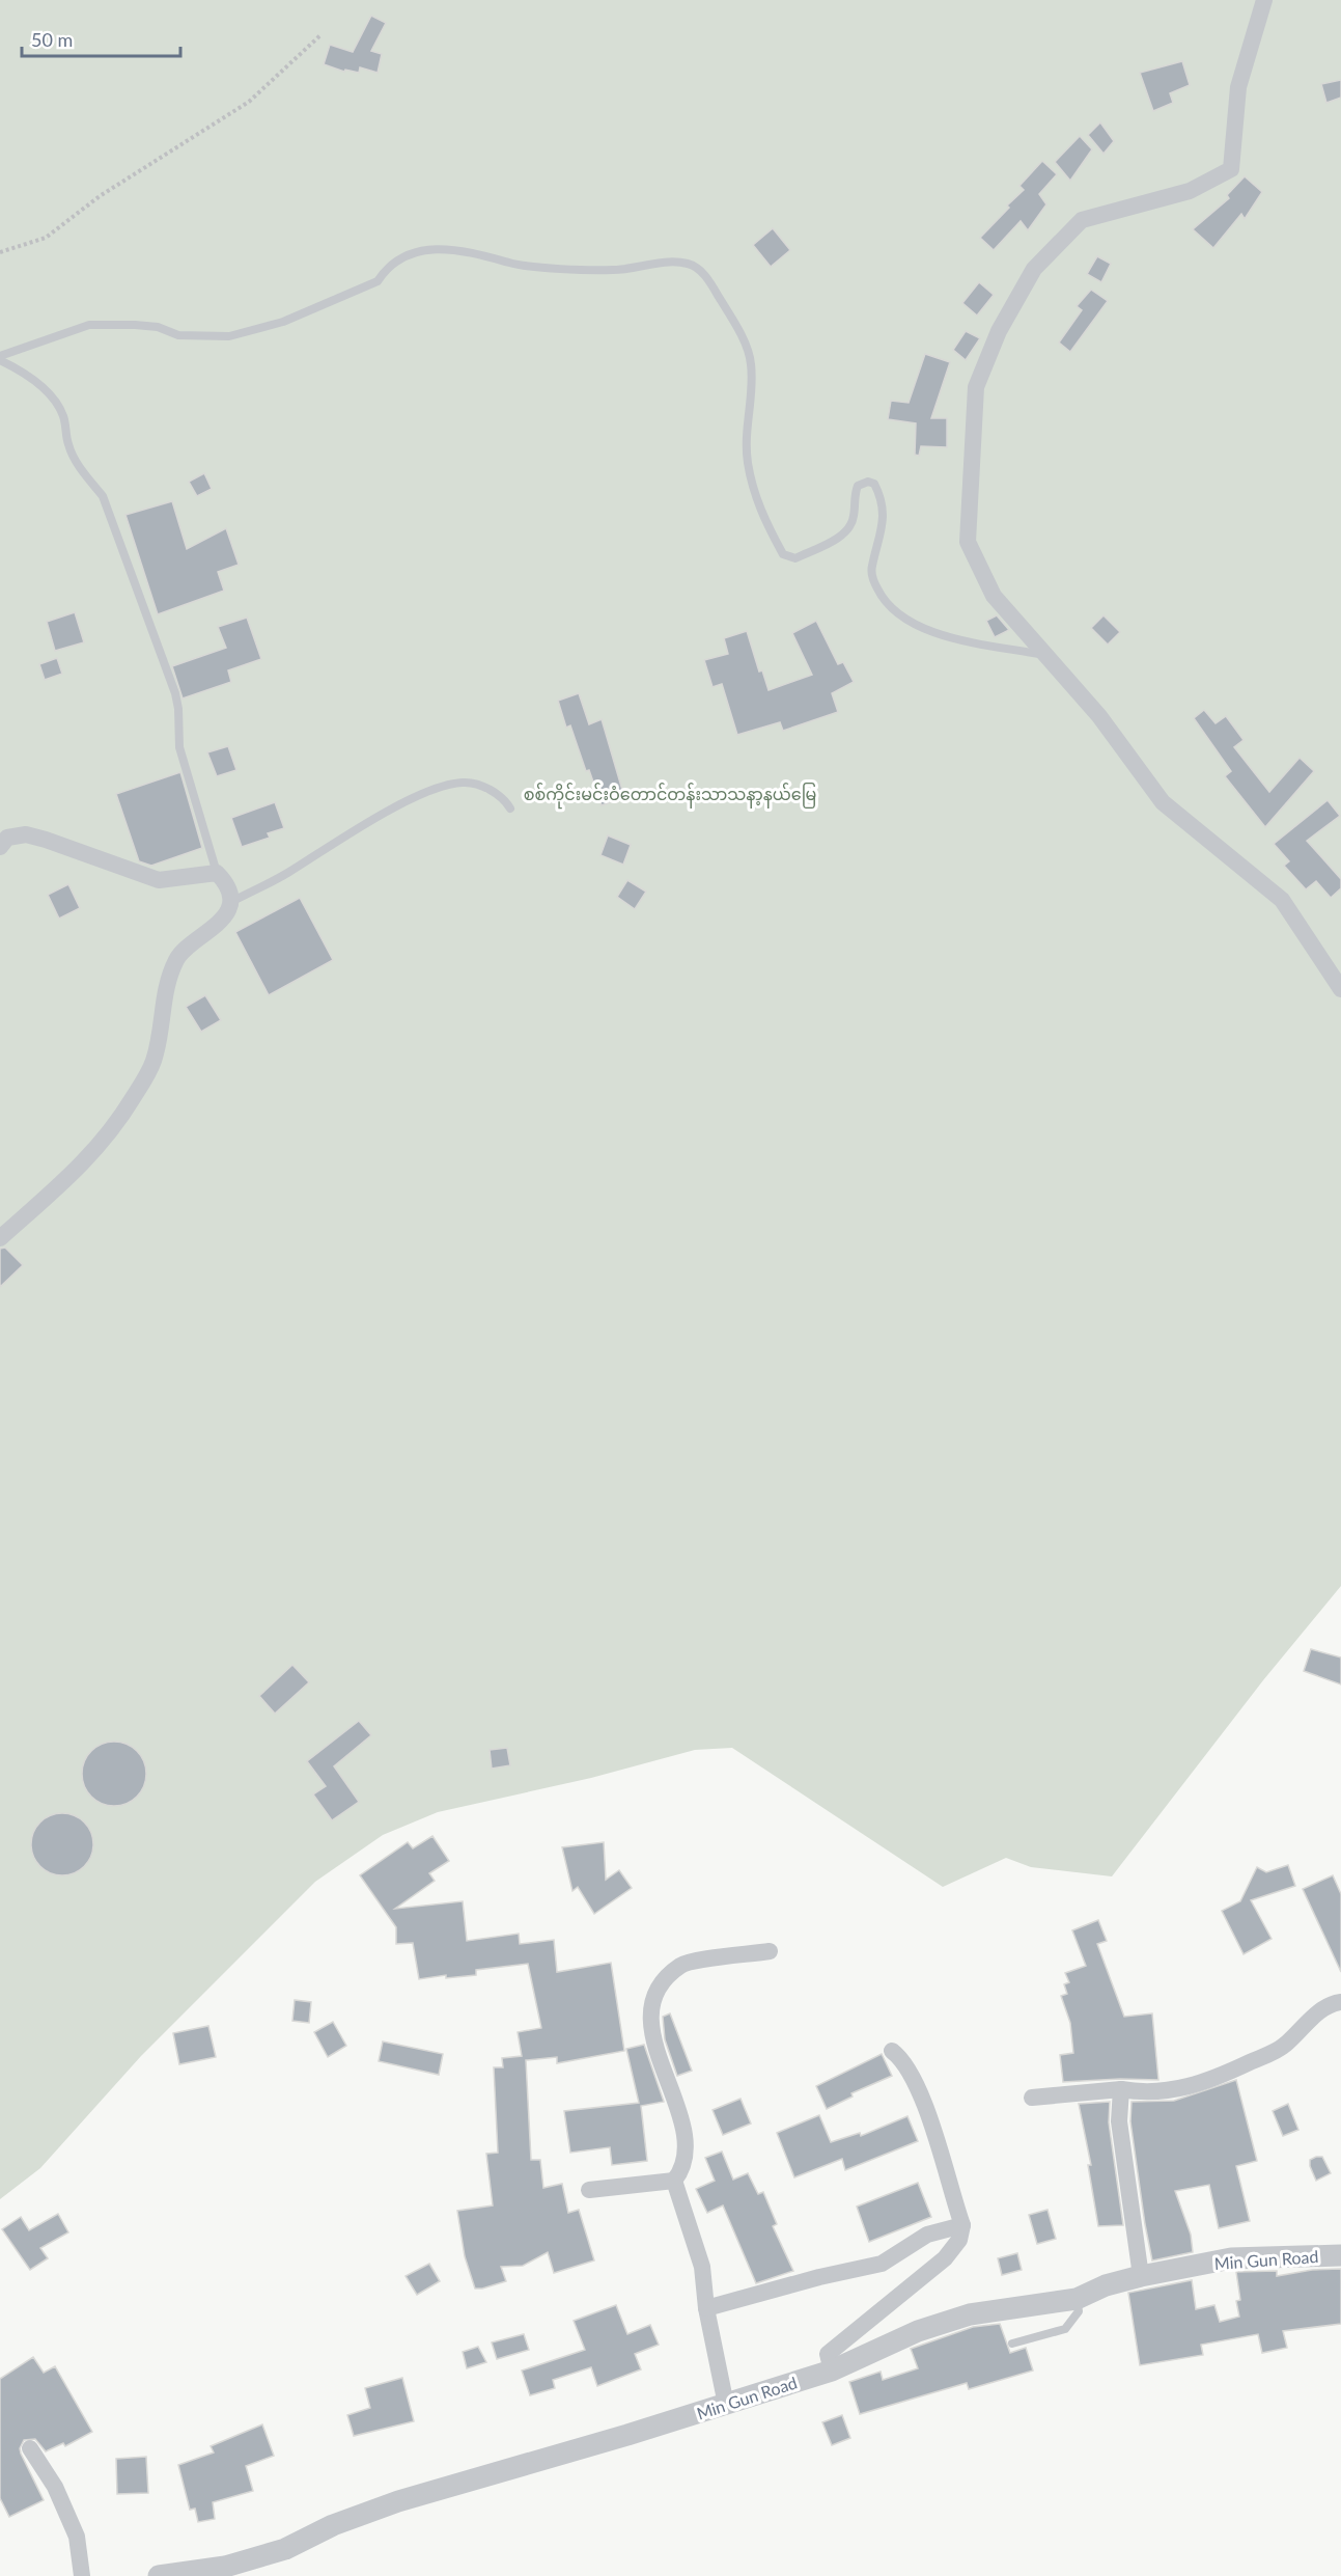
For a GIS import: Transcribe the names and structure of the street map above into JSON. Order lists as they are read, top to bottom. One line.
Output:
{"streets":{"street":["Min Gun Road"]},"parks":["စစ်ကိုင်းမင်းဝံတောင်တန်းသာသနာ့နယ်မြေ"],"scale_bar":"50 m"}
